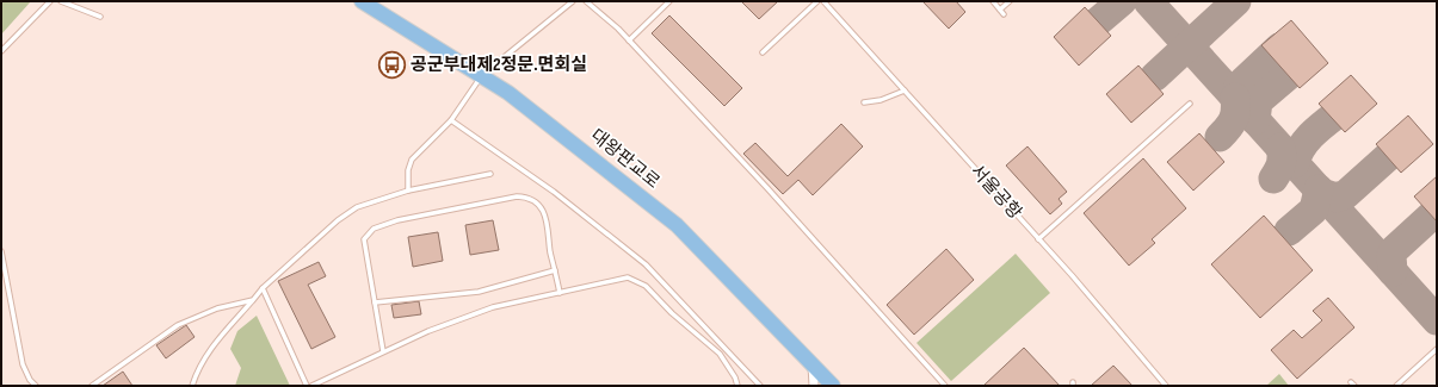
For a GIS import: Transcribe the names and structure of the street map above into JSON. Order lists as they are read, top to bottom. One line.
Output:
{"streets":{"main road":["대왕판교로"],"lane":["서울공항"]},"places":{"bus stop":["공군부대제2정문.면회실"]}}
